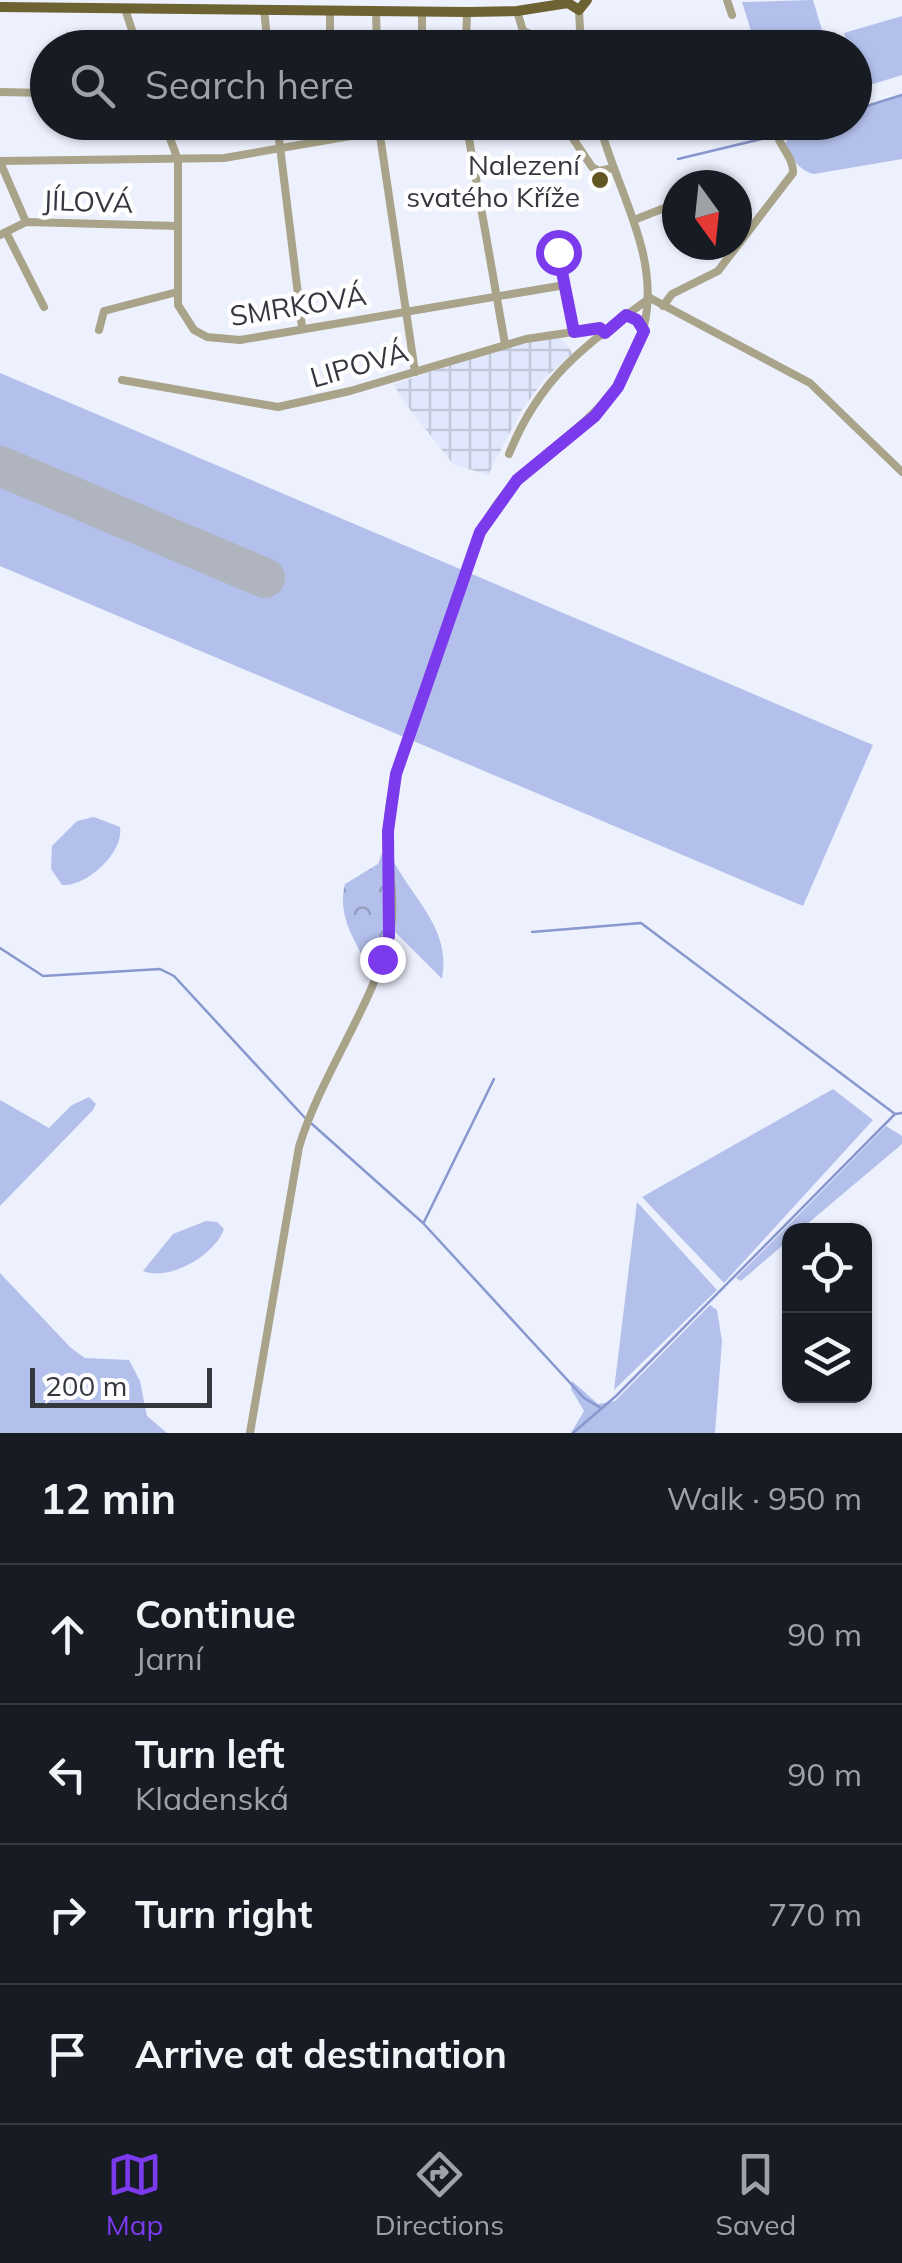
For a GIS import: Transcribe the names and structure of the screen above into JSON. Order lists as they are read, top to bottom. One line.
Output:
{"streets":{"street":["JÍLOVÁ","SMRKOVÁ","LIPOVÁ"]},"places":["Nalezení svatého Kříže"],"scale_bar":"200 m","north":"bottom","page":{"search":"Search here","scale":"200 m","heading":["12 min","Walk · 950 m"],"list":[["Continue","Jarní","90 m"],["Turn left","Kladenská","90 m"],["Turn right","770 m"],"Arrive at destination"],"nav":["Map","Directions","Saved"]}}
